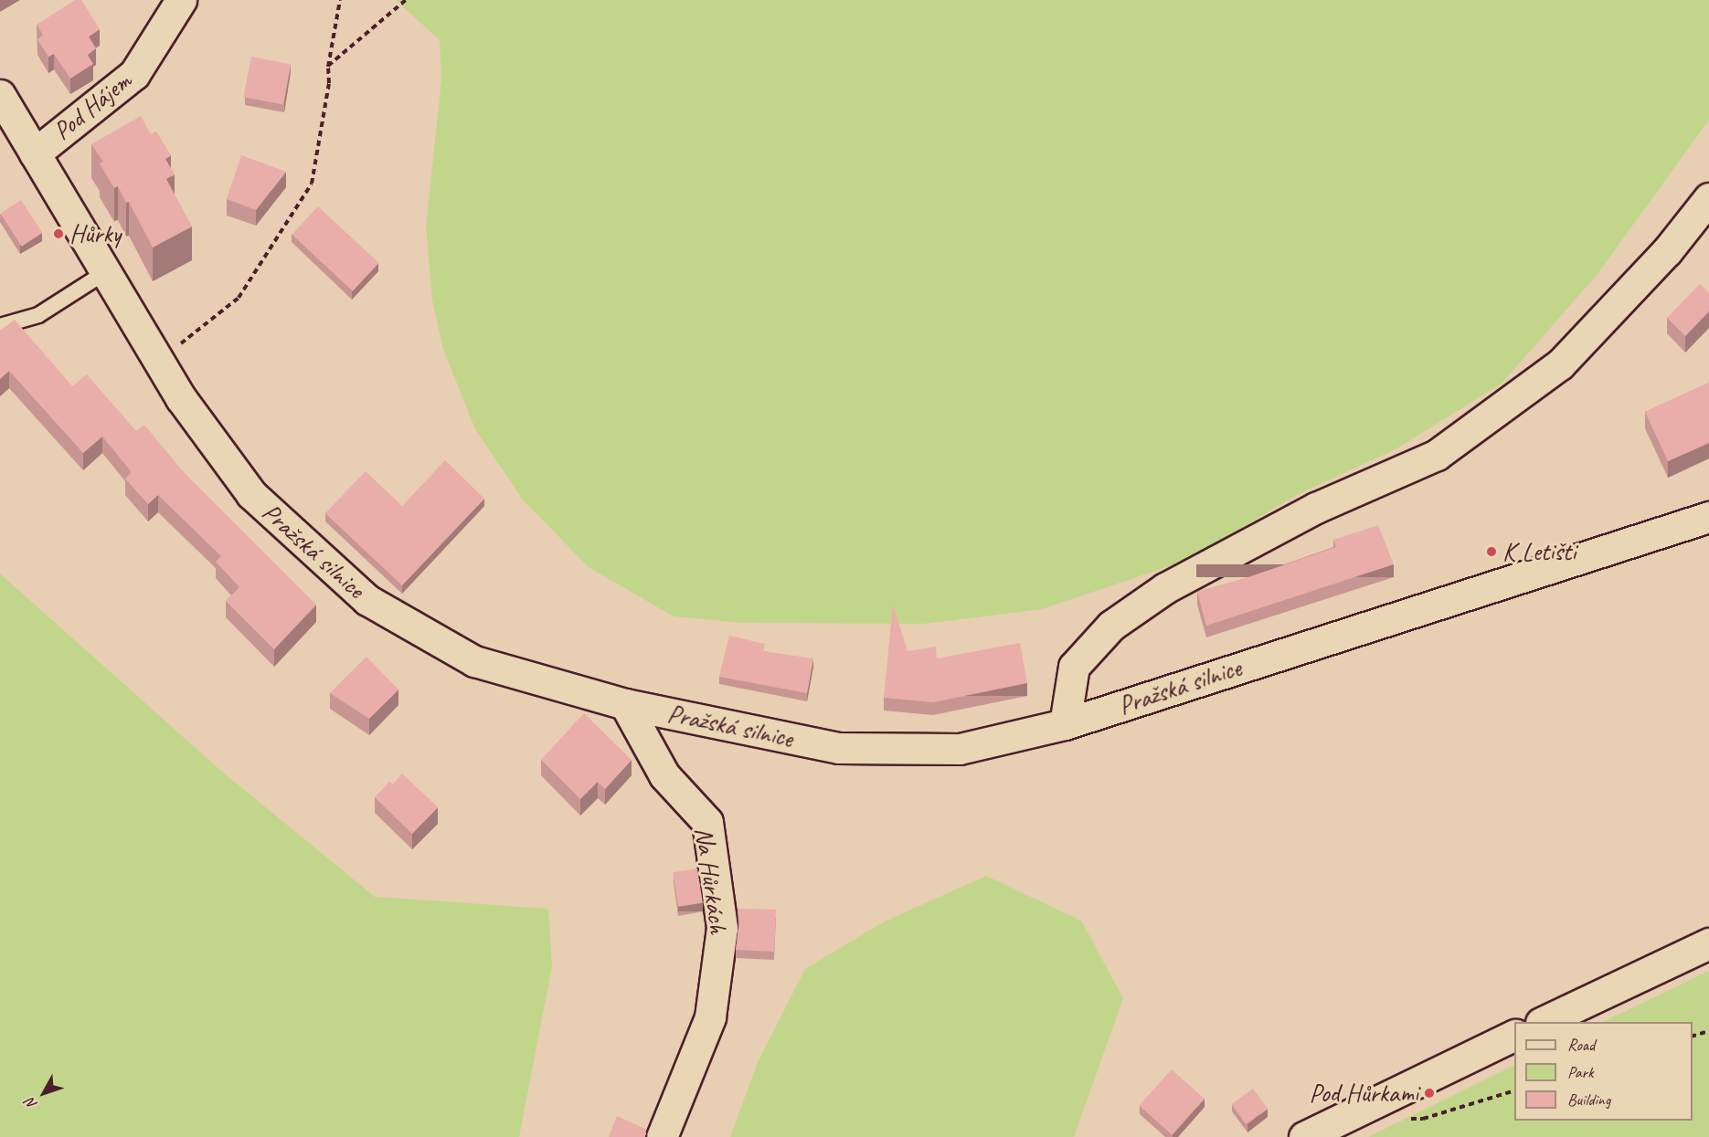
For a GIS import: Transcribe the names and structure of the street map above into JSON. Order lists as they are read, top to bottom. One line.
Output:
{"streets":{"street":["Pod Hájem","Pražská silnice","Na Hůrkách"]},"crossings":[["Pod Hájem","Pražská silnice"],["Pražská silnice","Na Hůrkách"]],"places":["Hůrky","K Letišti","Pod Hůrkami"],"legend":["Road","Park","Building"],"north":"bottom left"}
